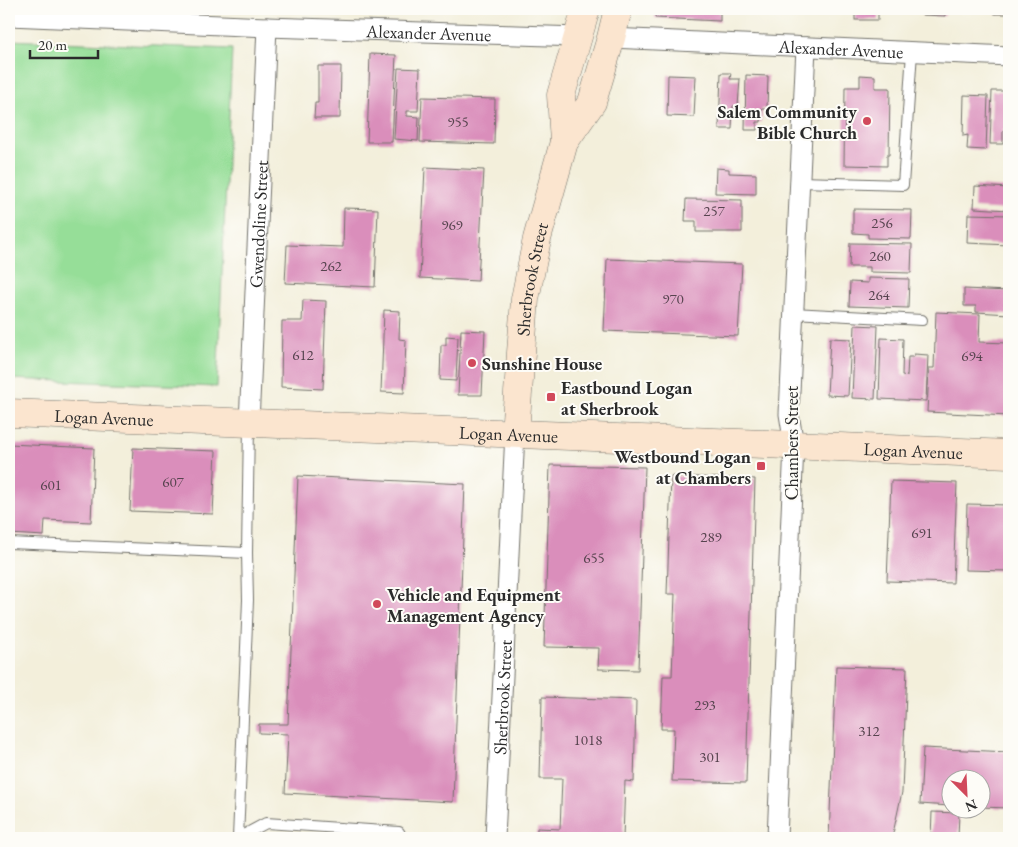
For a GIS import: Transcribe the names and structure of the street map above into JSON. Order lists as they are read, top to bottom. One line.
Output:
{"streets":{"main road":["Sherbrook Street","Logan Avenue"],"street":["Alexander Avenue","Gwendoline Street","Chambers Street"]},"crossings":[["Alexander Avenue","Gwendoline Street"],["Alexander Avenue","Sherbrook Street"],["Alexander Avenue","Chambers Street"],["Gwendoline Street","Logan Avenue"],["Sherbrook Street","Logan Avenue"],["Logan Avenue","Chambers Street"]],"places":{"other":["Salem Community Bible Church","Sunshine House","Vehicle and Equipment Management Agency"],"transit":["Eastbound Logan at Sherbrook","Westbound Logan at Chambers"]},"house_numbers":["955","257","256","969","260","262","264","970","612","694","607","601","691","289","655","293","312","1018","301"],"scale_bar":"20 m","north":"bottom right"}
